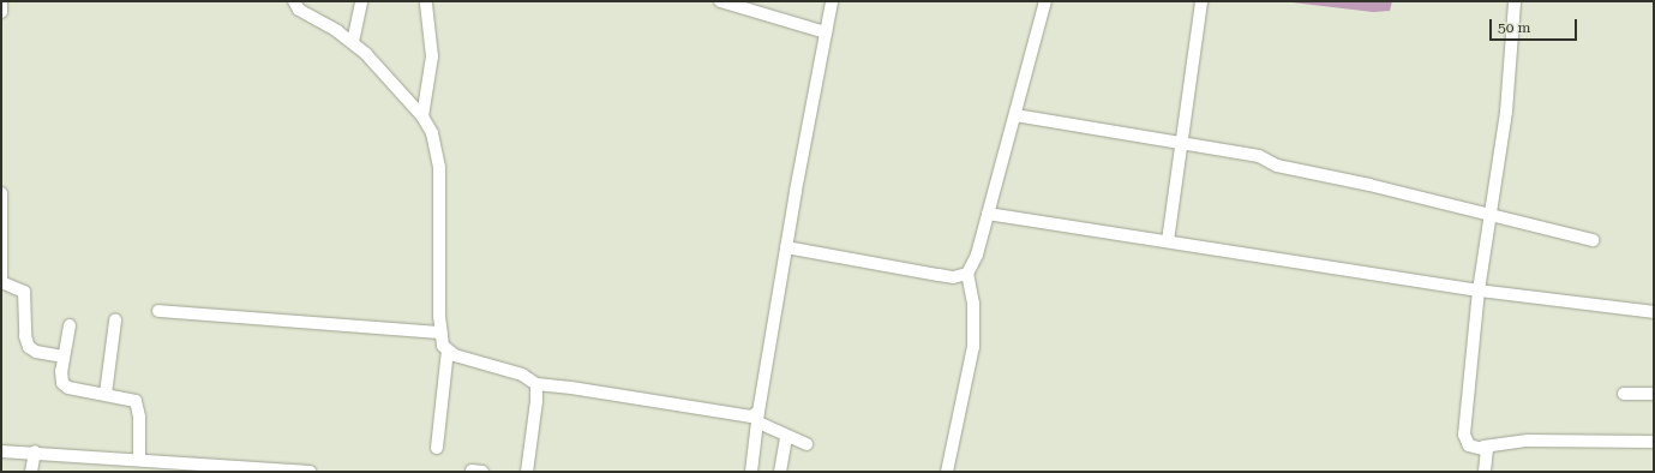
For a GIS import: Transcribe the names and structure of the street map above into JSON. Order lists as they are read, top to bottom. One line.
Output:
{"scale_bar":"50 m"}
